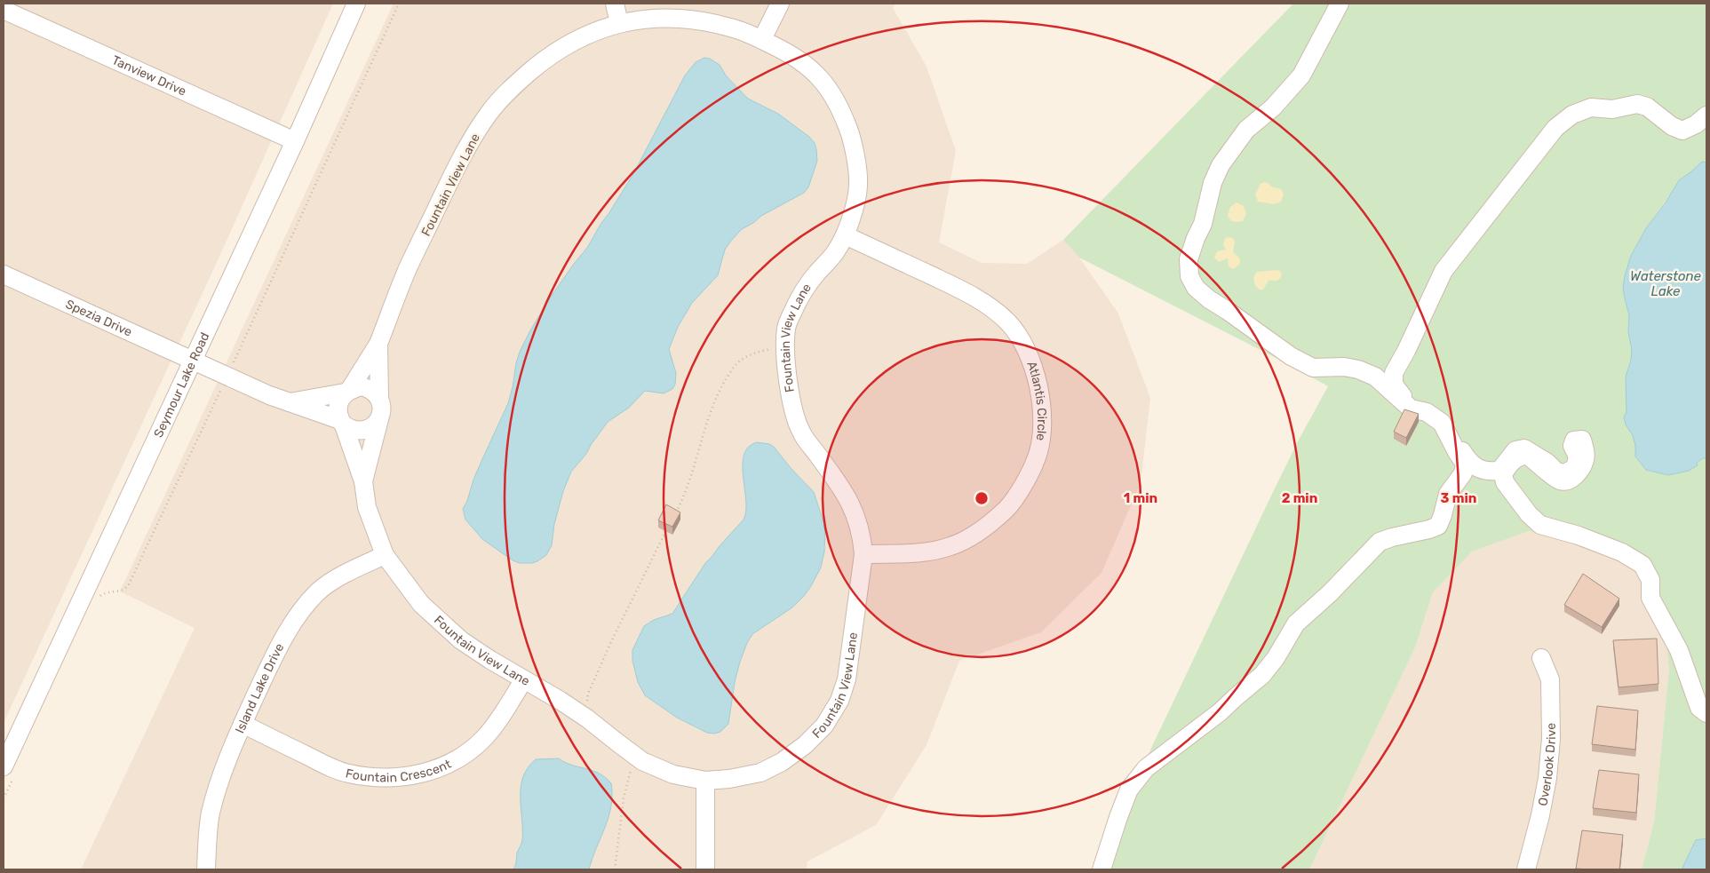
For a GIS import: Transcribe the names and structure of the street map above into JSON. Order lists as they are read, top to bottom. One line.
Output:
{"streets":{"street":["Tanview Drive","Fountain View Lane","Spezia Drive","Seymour Lake Road","Atlantis Circle","Island Lake Drive","Overlook Drive","Fountain Crescent"]},"crossings":[["Tanview Drive","Seymour Lake Road"],["Fountain View Lane","Atlantis Circle"],["Fountain View Lane","Island Lake Drive"],["Fountain View Lane","Fountain Crescent"],["Spezia Drive","Seymour Lake Road"],["Island Lake Drive","Fountain Crescent"]],"water":["Waterstone Lake"],"rings":["1 min","2 min","3 min"]}
